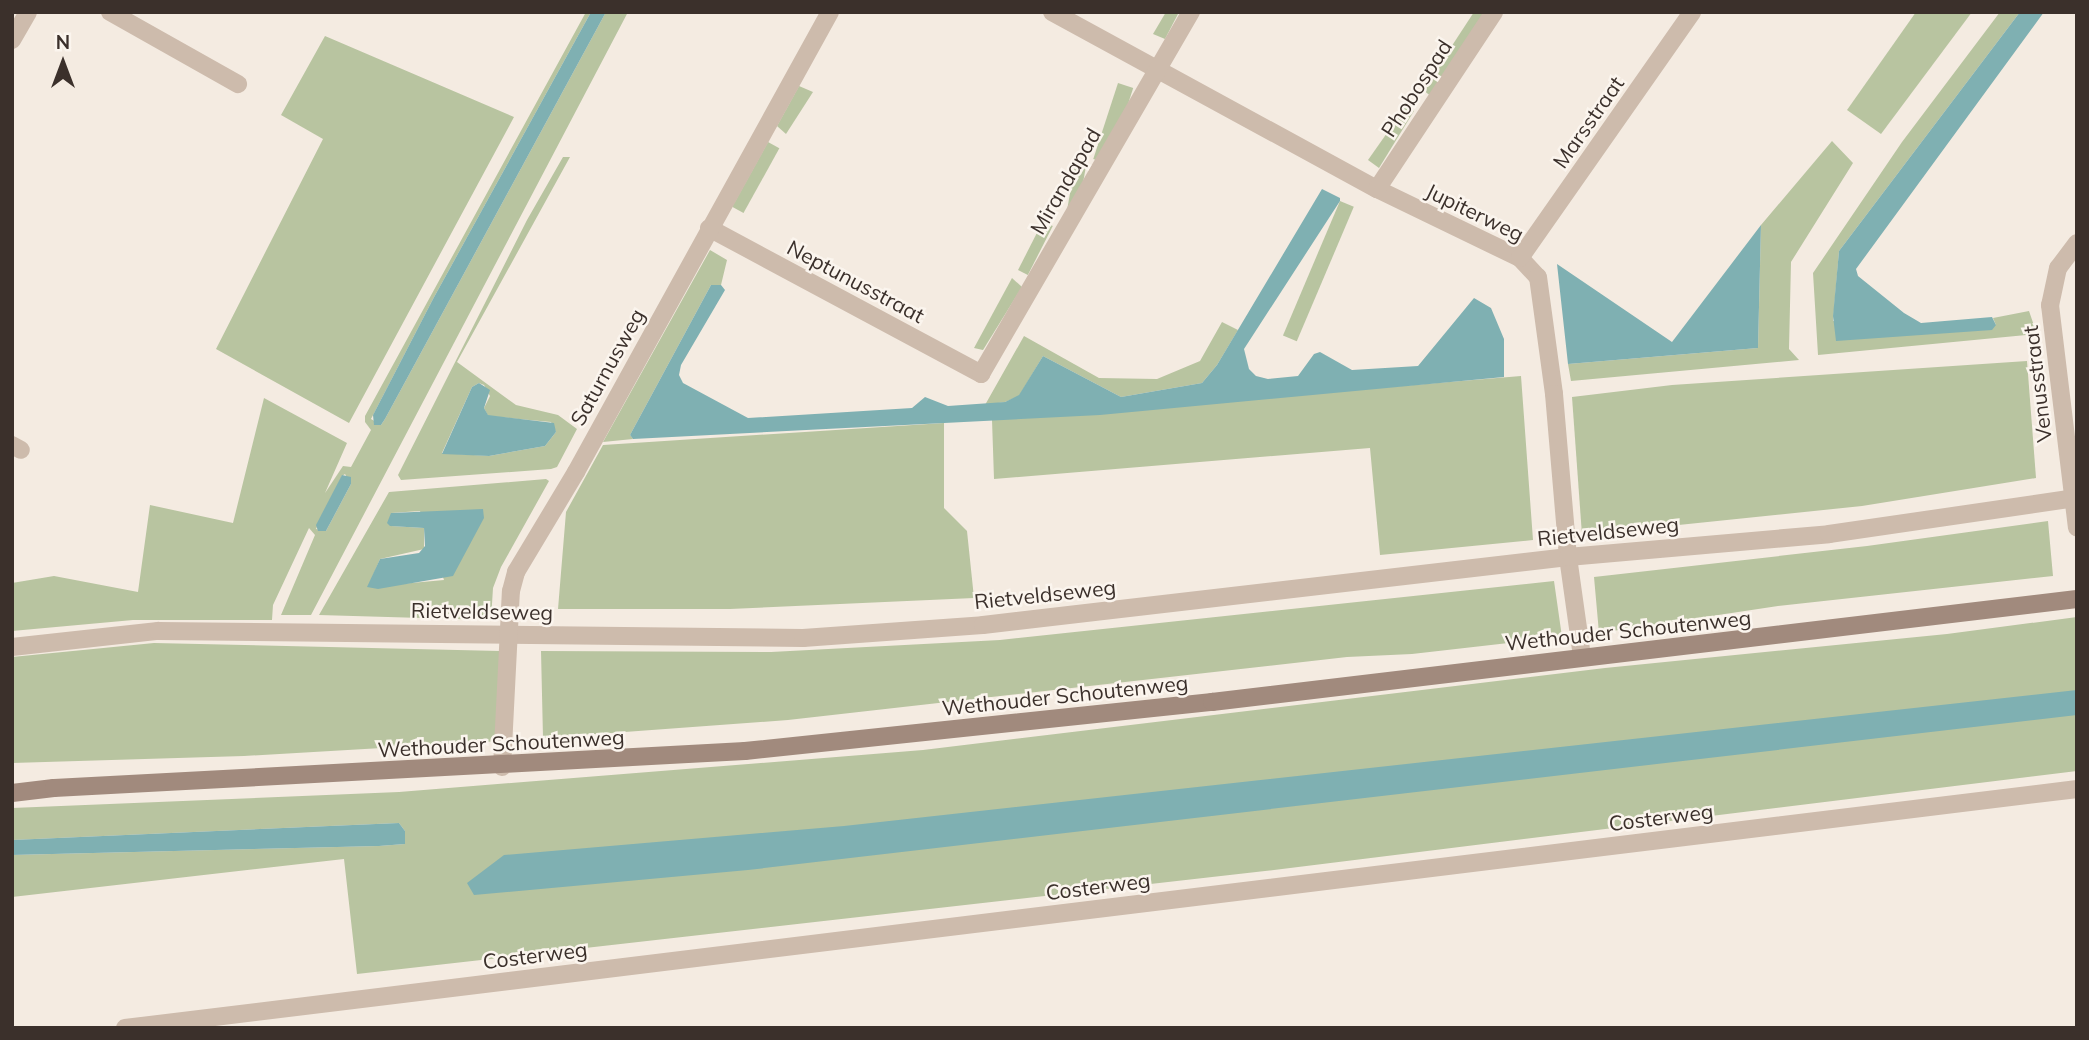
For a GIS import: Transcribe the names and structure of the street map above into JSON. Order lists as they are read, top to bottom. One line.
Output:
{"streets":{"street":["Phobospad","Marsstraat","Mirandapad","Jupiterweg","Neptunusstraat","Saturnusweg","Venusstraat","Rietveldseweg","Wethouder Schoutenweg","Costerweg"]},"crossings":[["Phobospad","Jupiterweg"],["Marsstraat","Jupiterweg"],["Mirandapad","Jupiterweg"],["Mirandapad","Neptunusstraat"],["Jupiterweg","Rietveldseweg"],["Jupiterweg","Wethouder Schoutenweg"],["Neptunusstraat","Saturnusweg"],["Saturnusweg","Rietveldseweg"],["Saturnusweg","Wethouder Schoutenweg"],["Venusstraat","Rietveldseweg"]],"north":"top"}
